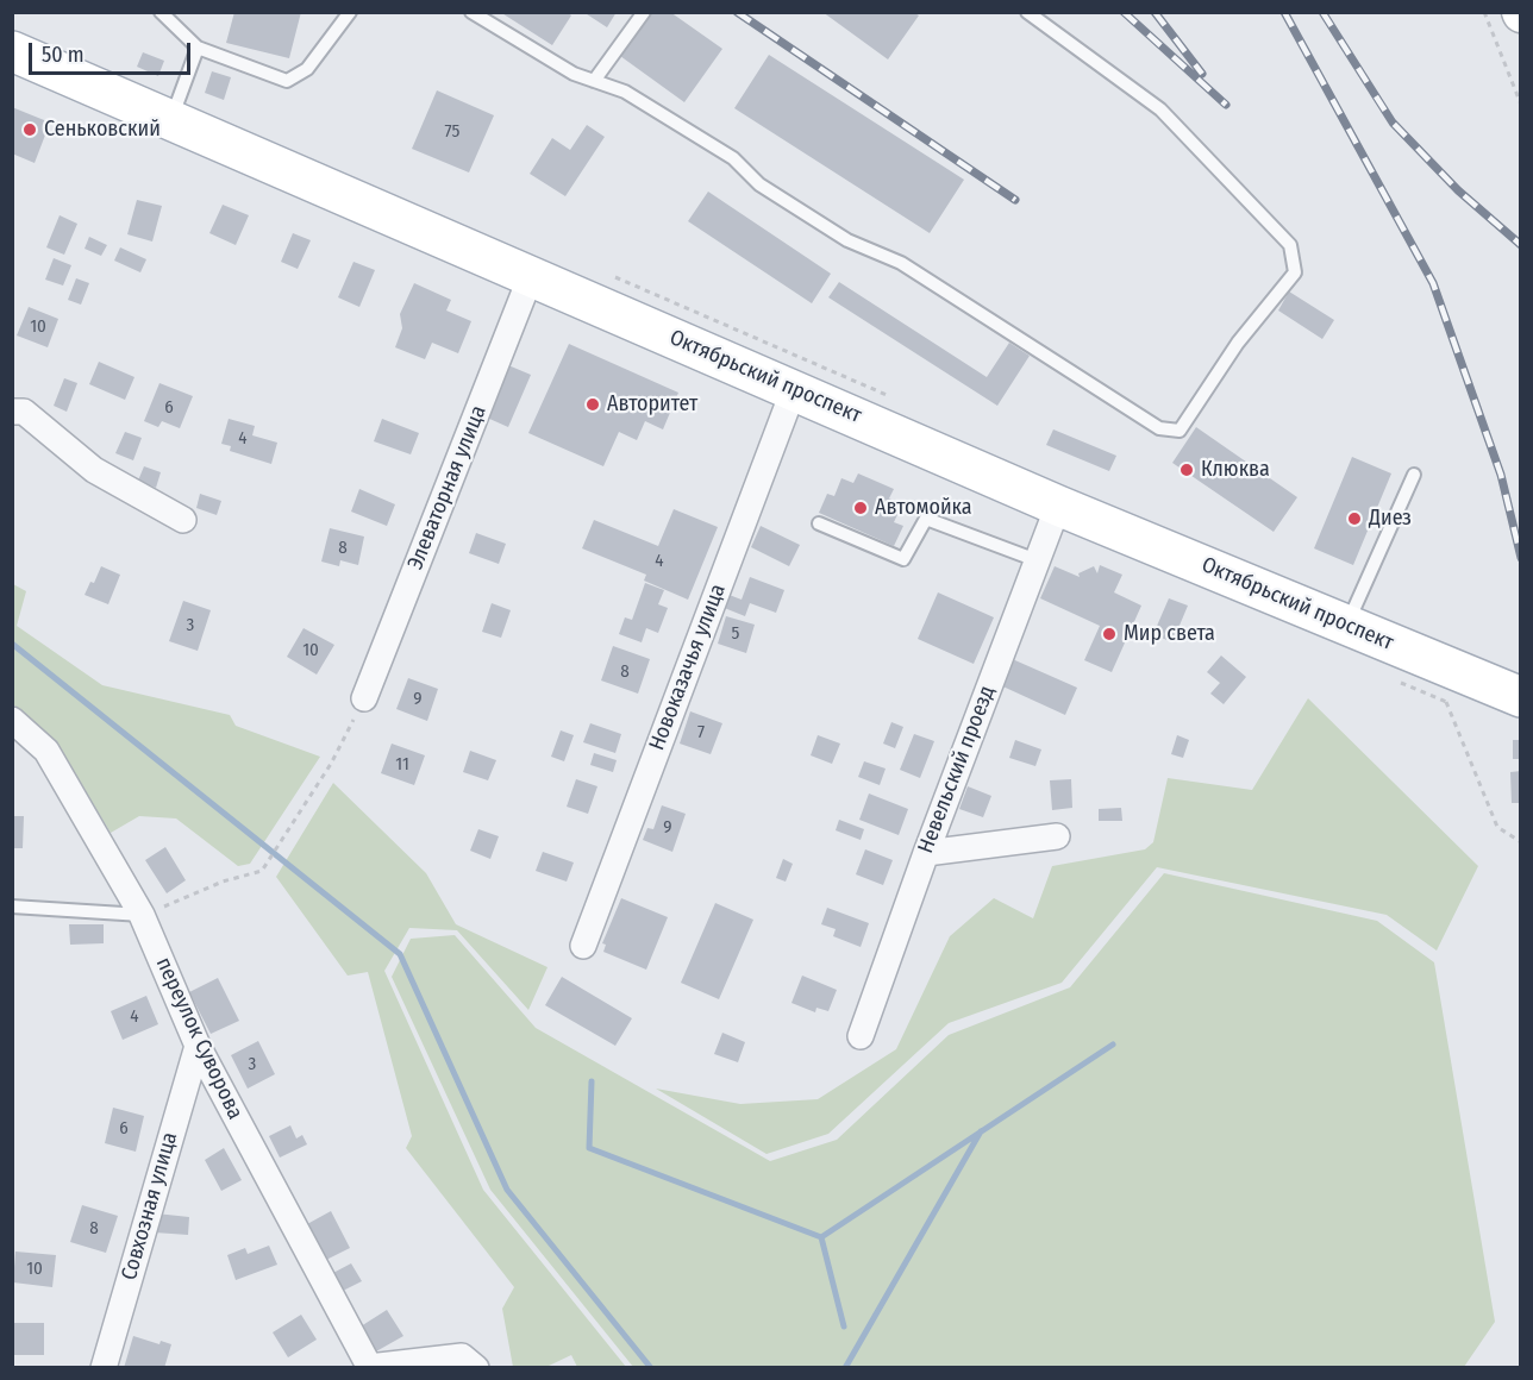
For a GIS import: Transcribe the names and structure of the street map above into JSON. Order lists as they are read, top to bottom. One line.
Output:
{"streets":{"main road":["Октябрьский проспект"],"street":["Элеваторная улица","Новоказачья улица","Невельский проезд","переулок Суворова","Совхозная улица"]},"crossings":[["Октябрьский проспект","Элеваторная улица"],["Октябрьский проспект","Новоказачья улица"],["Октябрьский проспект","Невельский проезд"],["переулок Суворова","Совхозная улица"]],"places":["Сеньковский","Авторитет","Клюква","Автомойка","Диез","Мир света"],"house_numbers":["75","10","6","4","8","4","3","5","10","8","9","7","11","9","4","3","6","8","10"],"scale_bar":"50 m"}
